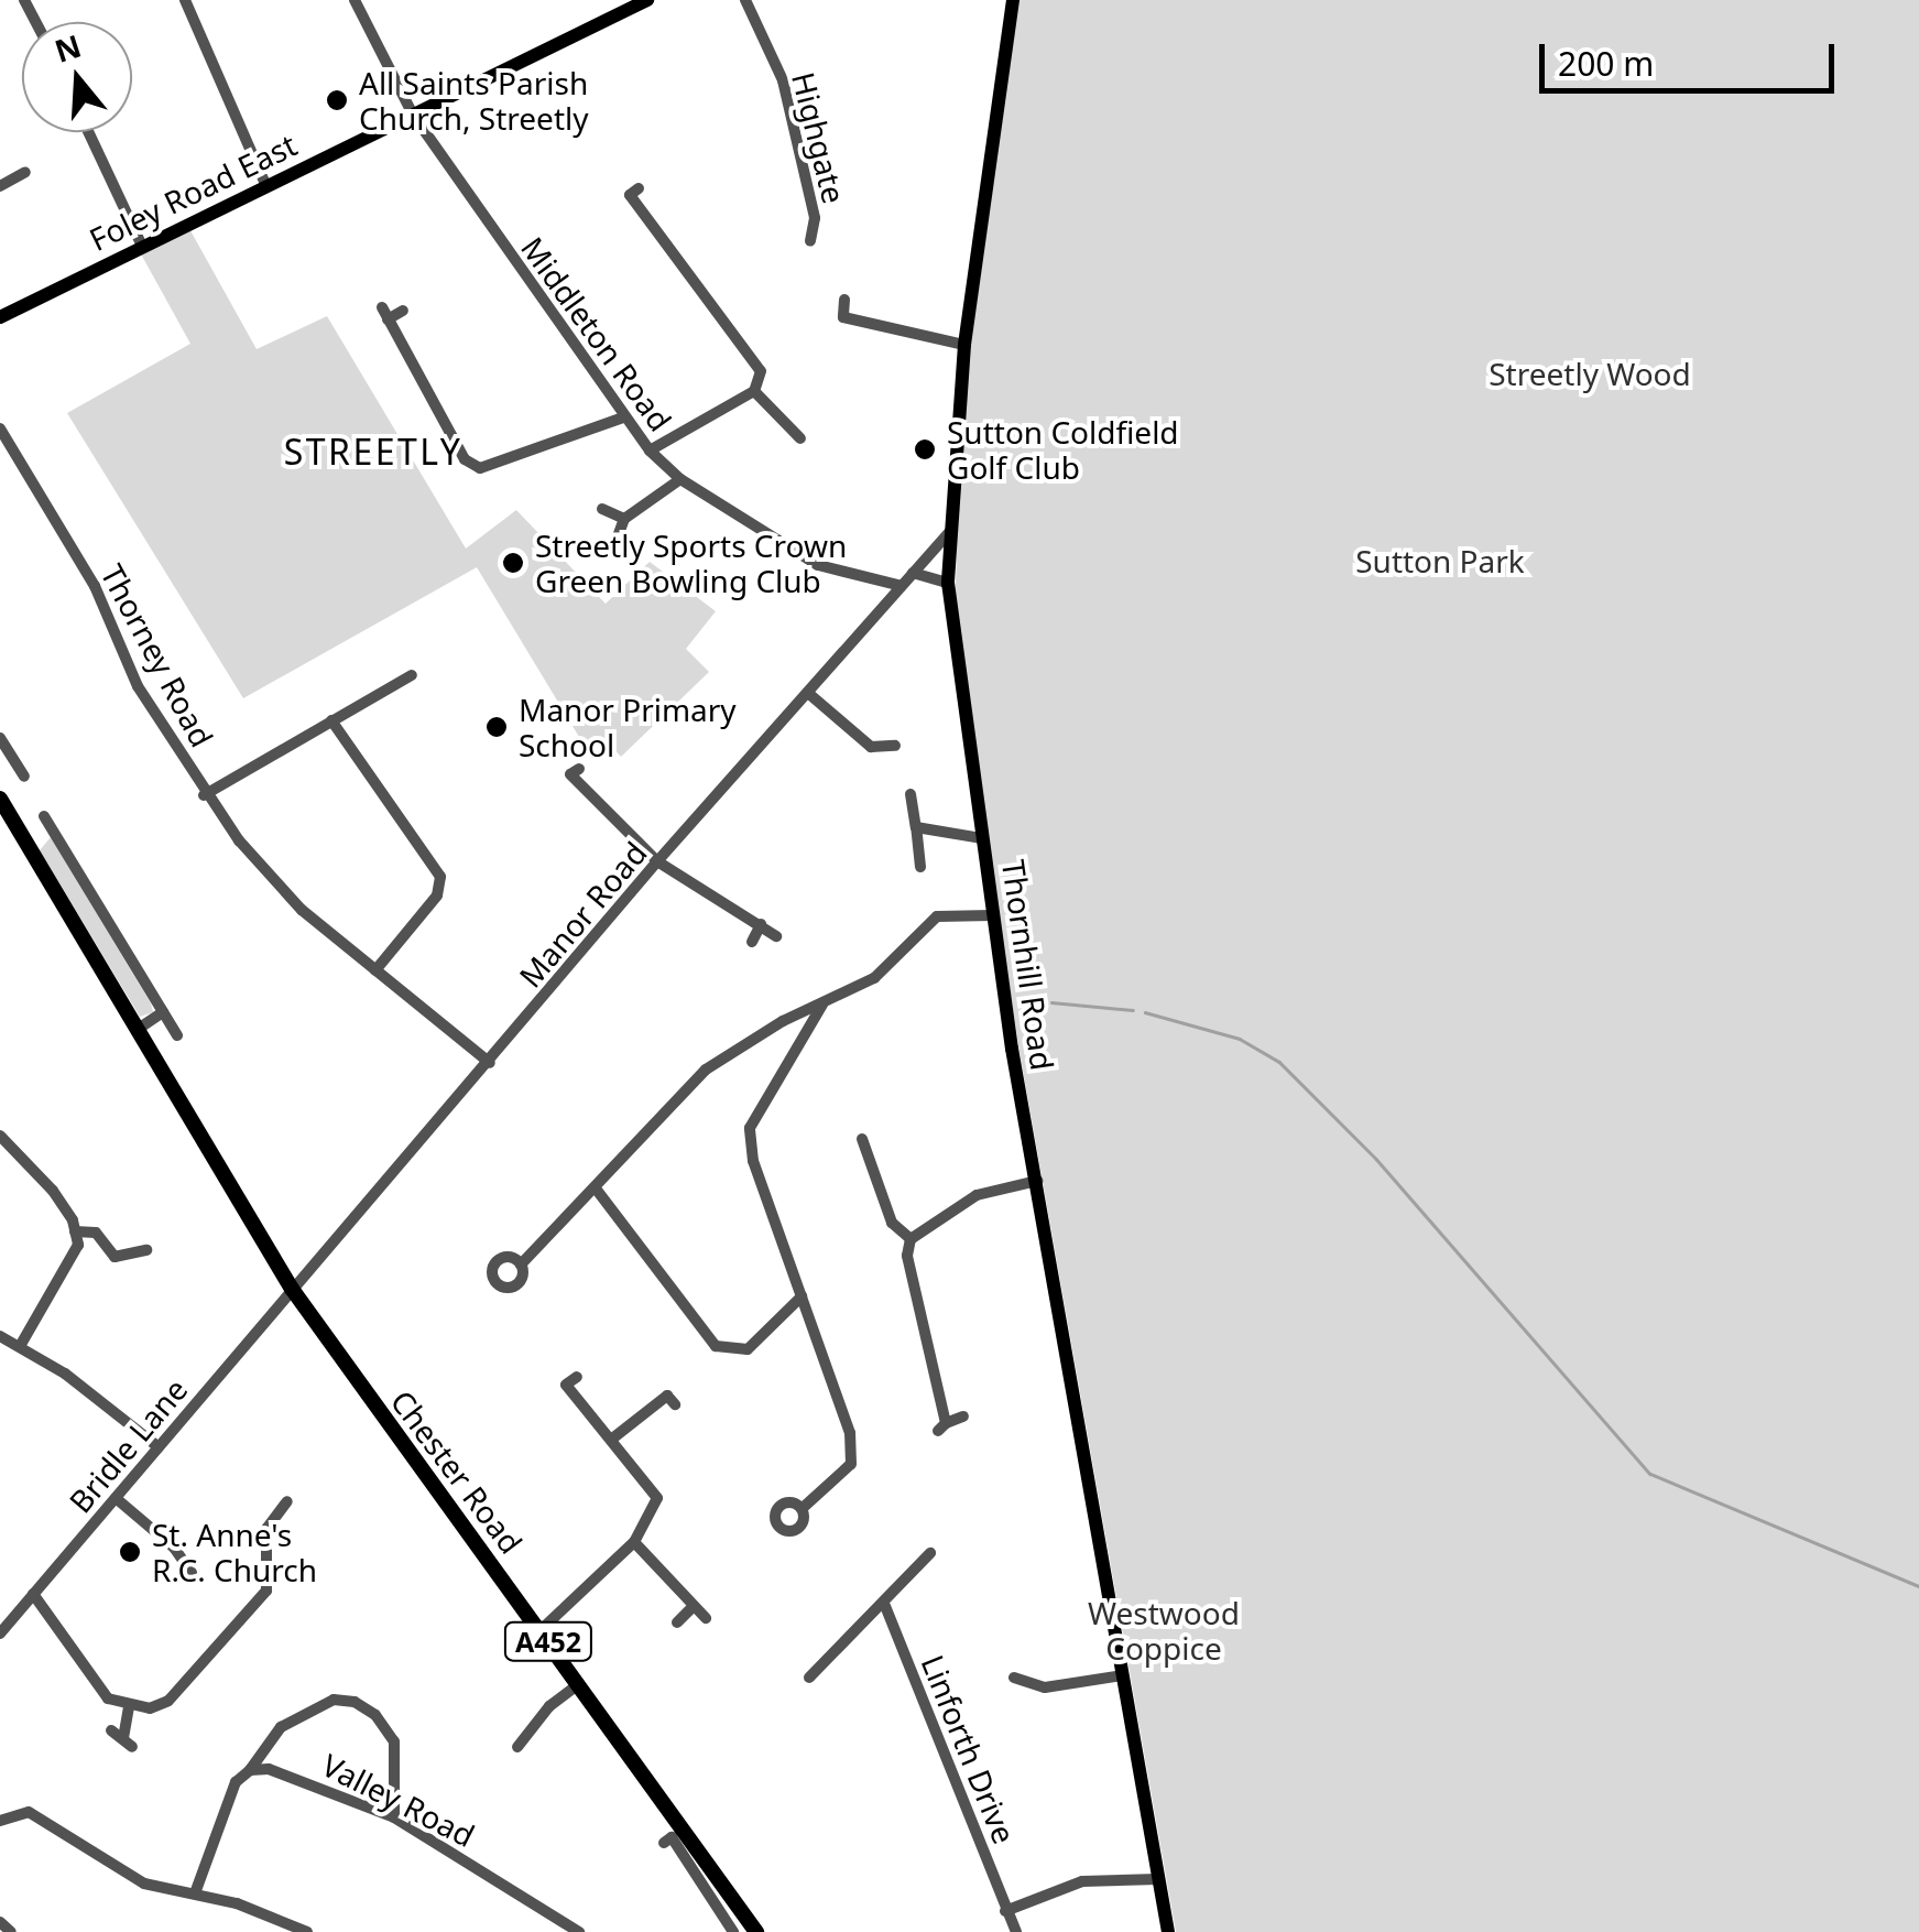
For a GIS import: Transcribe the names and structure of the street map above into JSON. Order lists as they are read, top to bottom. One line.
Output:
{"streets":{"highway":["Chester Road","A452"],"main road":["Foley Road East","Thornhill Road"],"street":["Highgate","Middleton Road","Thorney Road","Manor Road","Bridle Lane","Linforth Drive","Valley Road"]},"crossings":[["Foley Road East","Middleton Road"],["Middleton Road","Manor Road"],["Thorney Road","Manor Road"],["Manor Road","Thornhill Road"],["Manor Road","Bridle Lane"],["Manor Road","Chester Road"],["Bridle Lane","Chester Road"]],"districts":["STREETLY"],"parks":["Streetly Wood","Sutton Park","Westwood Coppice"],"places":["All Saints Parish Church, Streetly","Sutton Coldfield Golf Club","Streetly Sports Crown Green Bowling Club","Manor Primary School","St. Anne's R.C. Church"],"scale_bar":"200 m","north":"top"}
